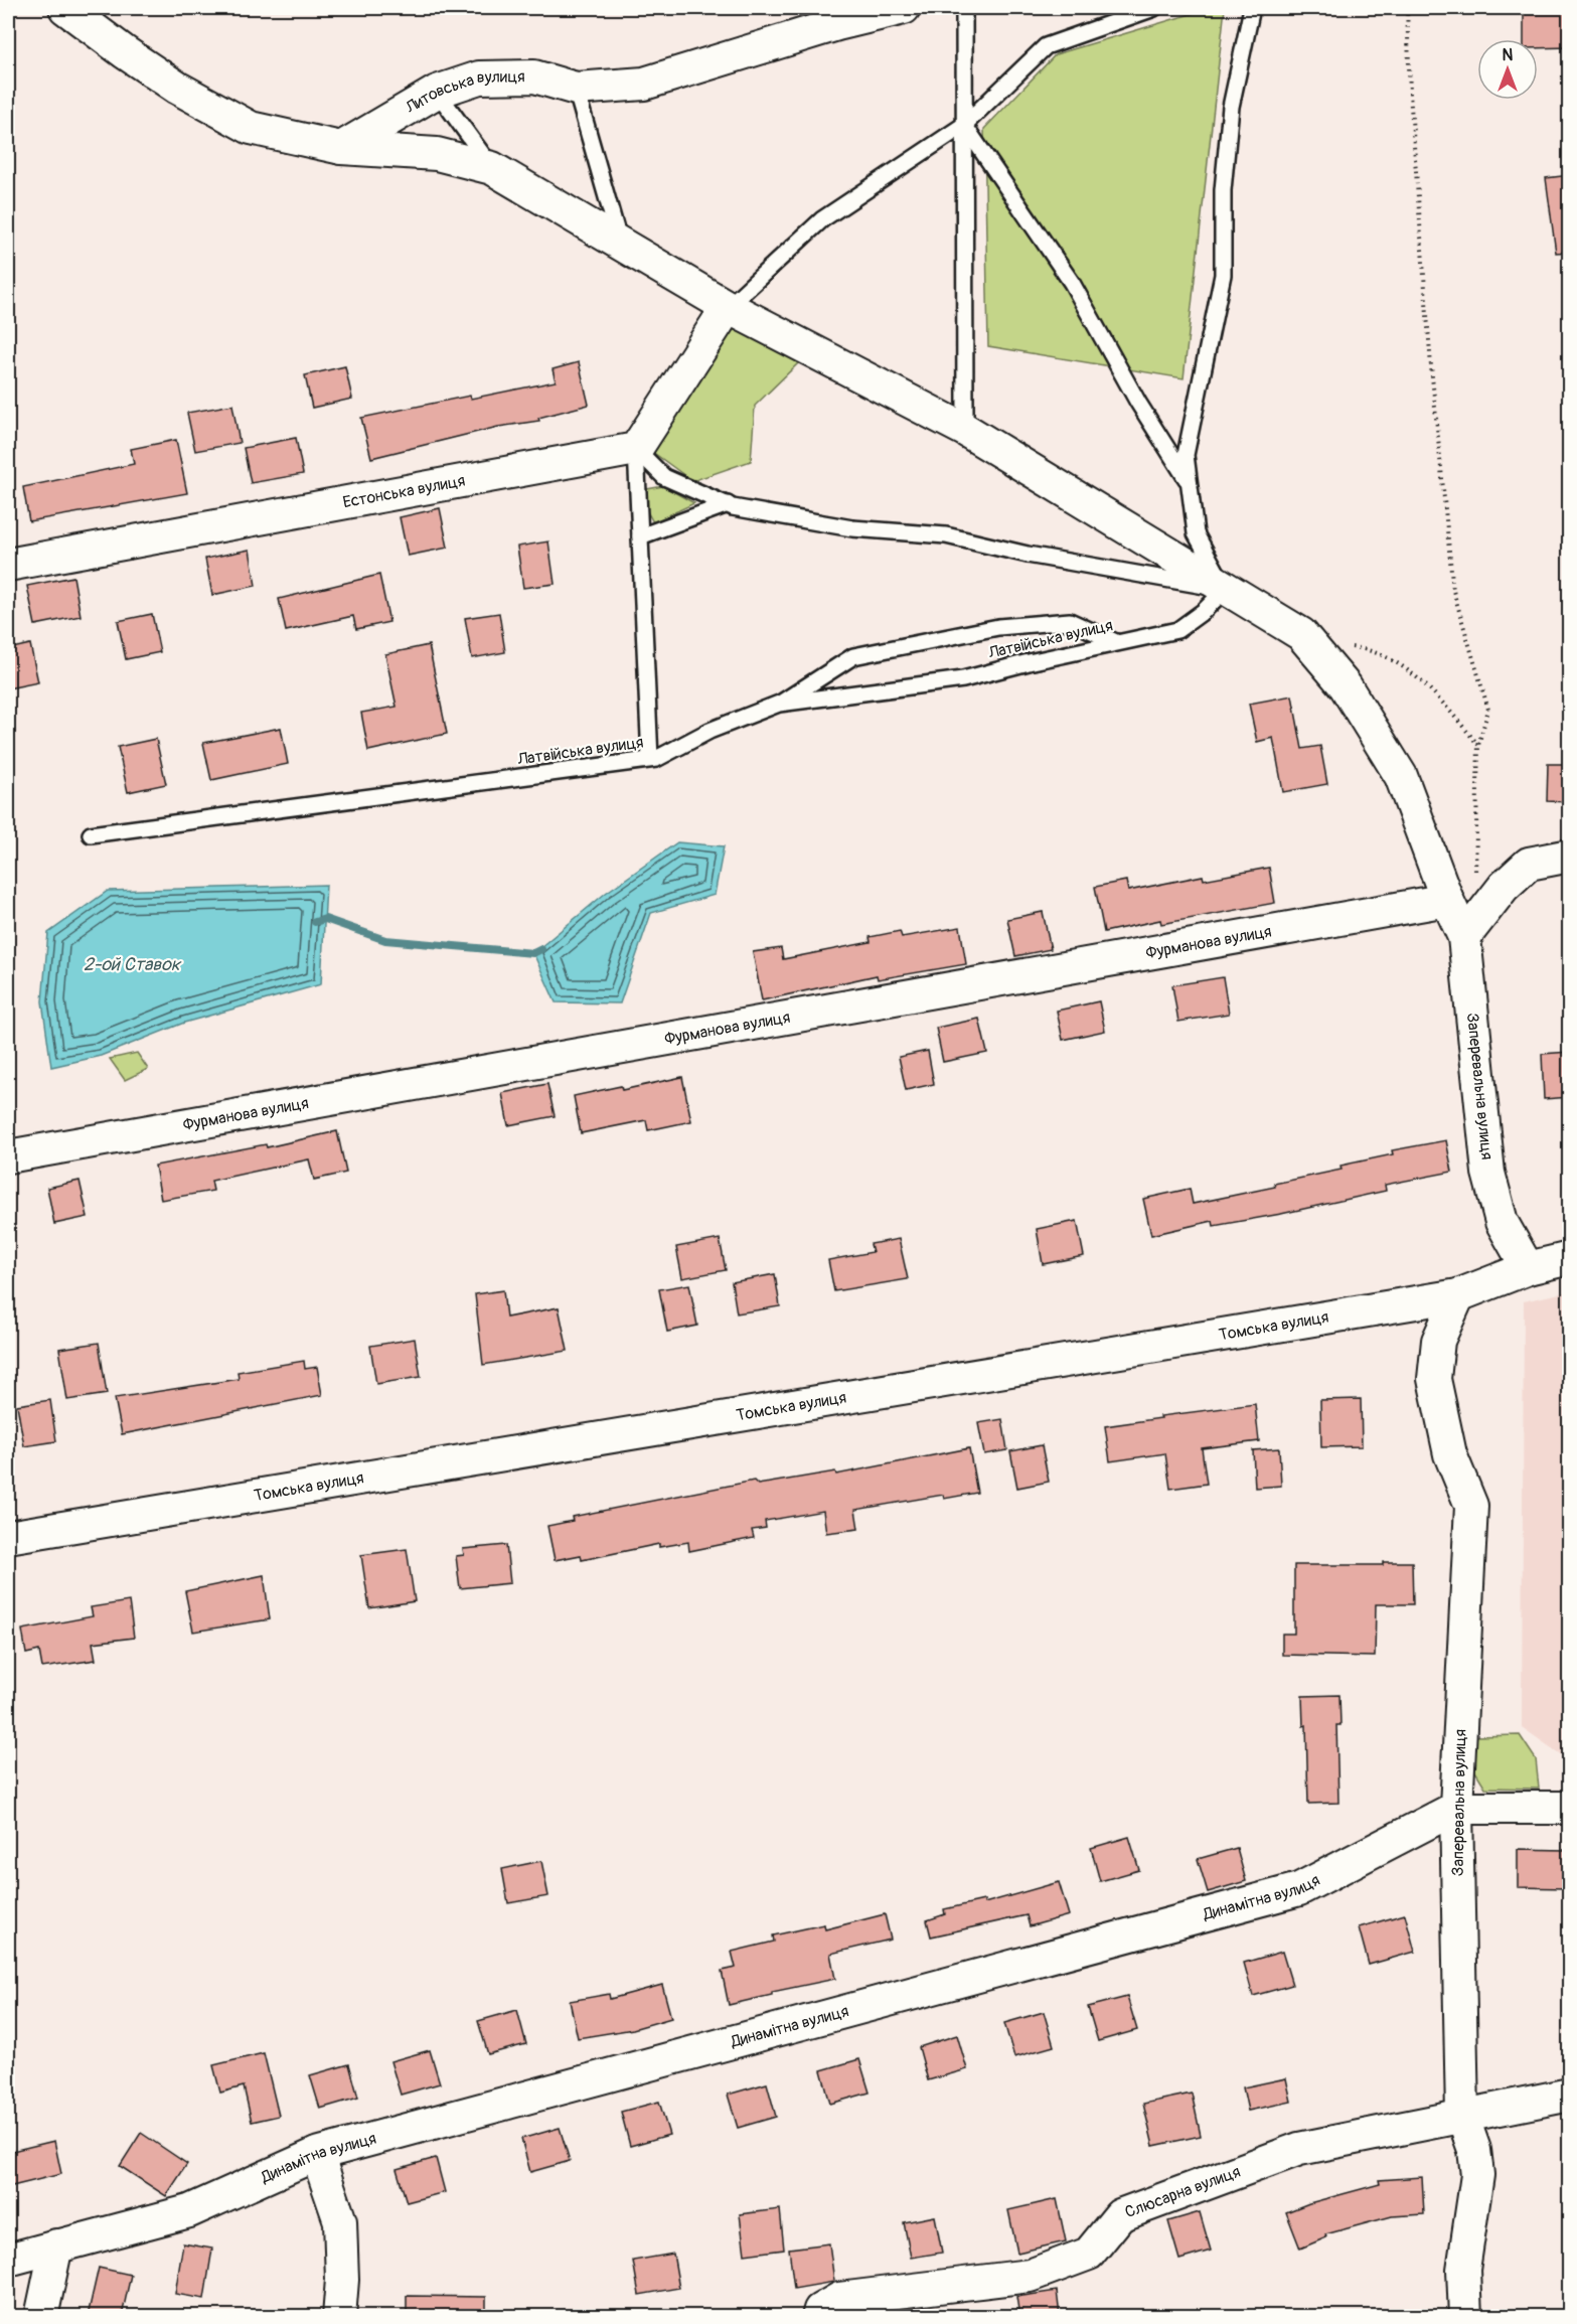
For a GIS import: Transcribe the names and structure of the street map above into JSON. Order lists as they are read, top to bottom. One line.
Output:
{"streets":{"street":["Литовська вулиця","Естонська вулиця","Фурманова вулиця","Заперевальна вулиця","Томська вулиця","Динамітна вулиця","Слюсарна вулиця"],"lane":["Латвiйська вулиця"]},"crossings":[["Литовська вулиця","Заперевальна вулиця"],["Латвiйська вулиця","Заперевальна вулиця"],["Фурманова вулиця","Заперевальна вулиця"],["Заперевальна вулиця","Томська вулиця"],["Заперевальна вулиця","Динамітна вулиця"],["Заперевальна вулиця","Слюсарна вулиця"]],"water":["2-ой Ставок"],"north":"top"}
